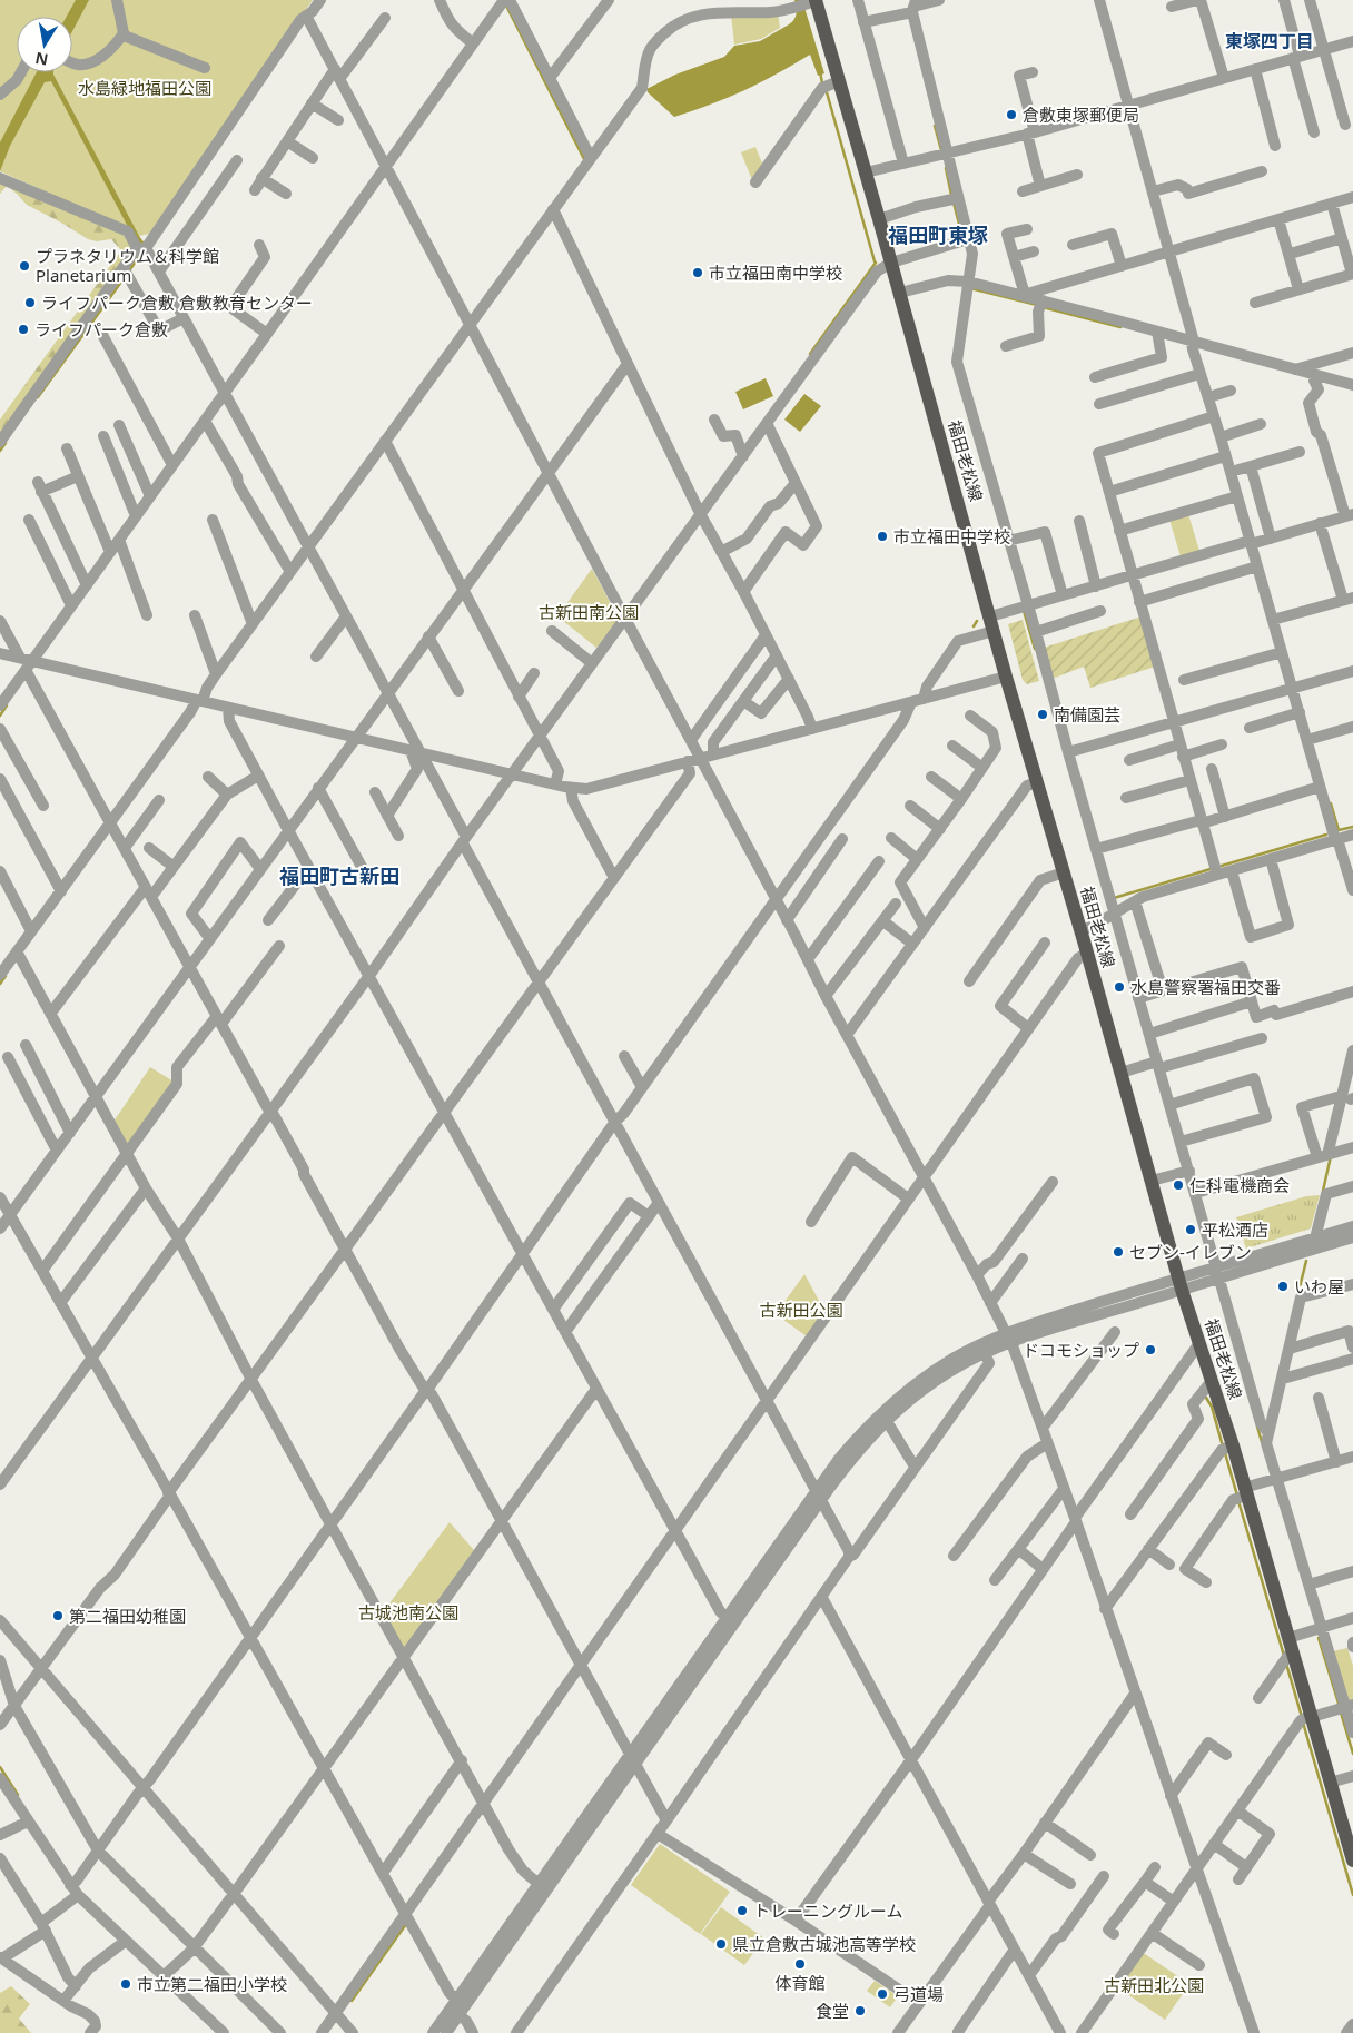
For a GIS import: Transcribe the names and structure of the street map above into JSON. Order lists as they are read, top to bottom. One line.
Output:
{"streets":{"main road":["福田老松線"]},"districts":["東塚四丁目","福田町東塚","福田町古新田"],"parks":["水島緑地福田公園","古新田南公園","古新田公園","古城池南公園","古新田北公園"],"places":["倉敷東塚郵便局","プラネタリウム＆科学館 Planetarium","市立福田南中学校","ライフパーク倉敷 倉敷教育センター","ライフパーク倉敷","市立福田中学校","南備園芸","水島警察署福田交番","仁科電機商会","平松酒店","セブン-イレブン","いわ屋","ドコモショップ","第二福田幼稚園","トレーニングルーム","県立倉敷古城池高等学校","体育館","市立第二福田小学校","弓道場","食堂"],"north":"bottom"}
